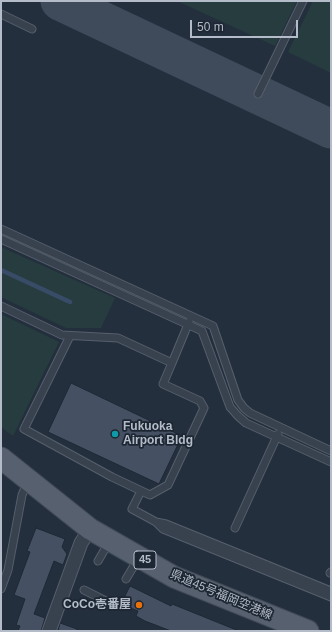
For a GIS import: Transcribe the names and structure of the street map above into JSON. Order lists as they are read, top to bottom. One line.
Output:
{"streets":{"main road":["45","県道45号福岡空港線"]},"places":["Fukuoka Airport Bldg","CoCo壱番屋"],"scale_bar":"50 m"}
